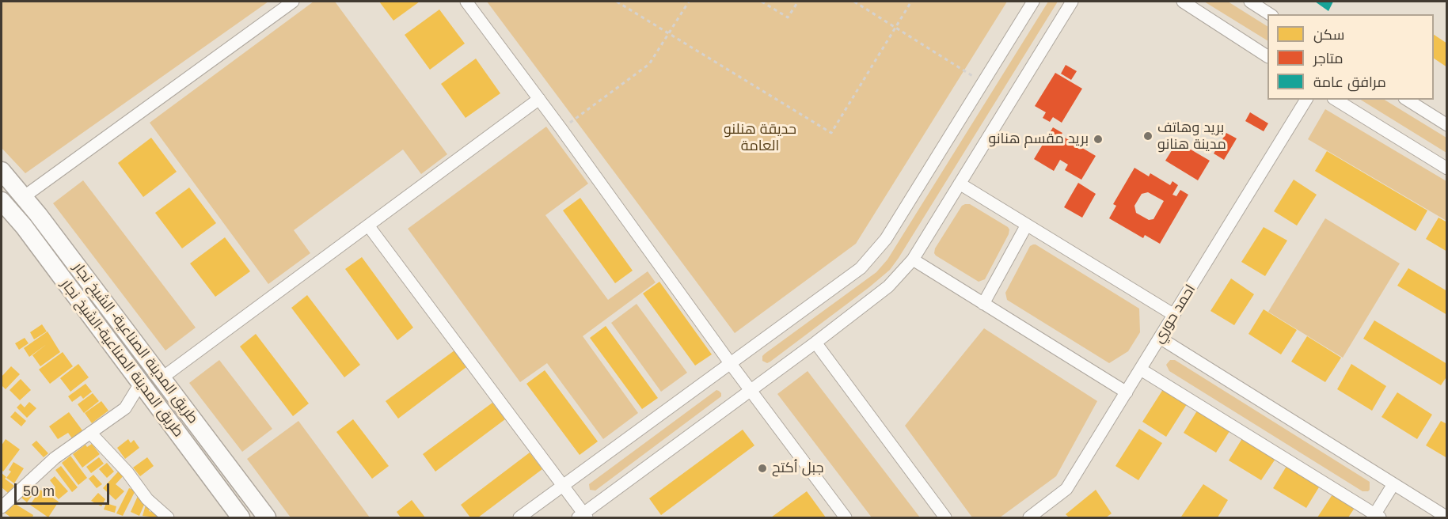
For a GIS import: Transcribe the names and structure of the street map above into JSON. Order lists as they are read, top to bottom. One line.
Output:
{"streets":{"main road":["طريق المدينة الصناعية- الشيخ نجار","طريق المدينة الصناعية-الشيخ نجار"],"street":["احمد حوري"]},"parks":["حديقة هنلنو العامة"],"places":["بريد وهاتف مدينة هنانو","بريد مقسم هنانو","جبل أكتح"],"legend":["سكن","متاجر","مرافق عامة"],"scale_bar":"50 m"}
